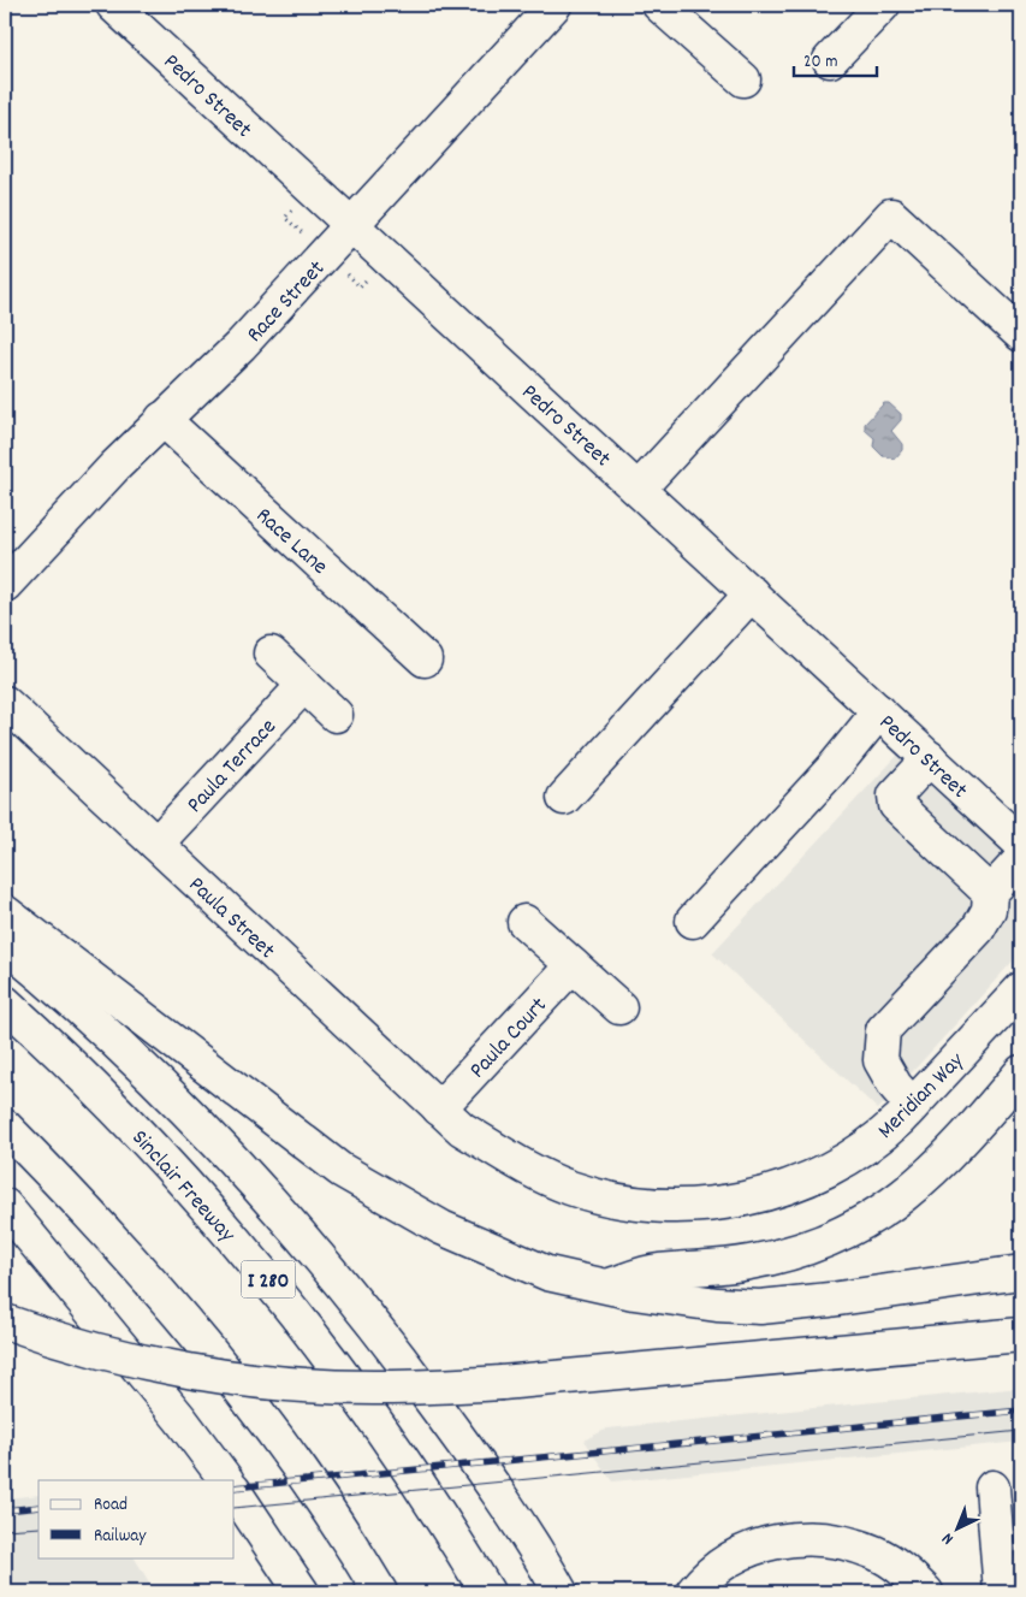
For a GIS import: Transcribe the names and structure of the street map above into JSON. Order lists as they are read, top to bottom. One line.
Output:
{"streets":{"main road":["Pedro Street","Race Street","Race Lane","Paula Terrace","Paula Street","Paula Court","Meridian Way","Sinclair Freeway","I 280"]},"crossings":[["Pedro Street","Race Street"],["Race Street","Race Lane"],["Paula Terrace","Paula Street"],["Paula Street","Paula Court"],["Paula Street","Meridian Way"],["Paula Court","Meridian Way"]],"legend":["Road","Railway"],"scale_bar":"20 m","north":"bottom left"}
